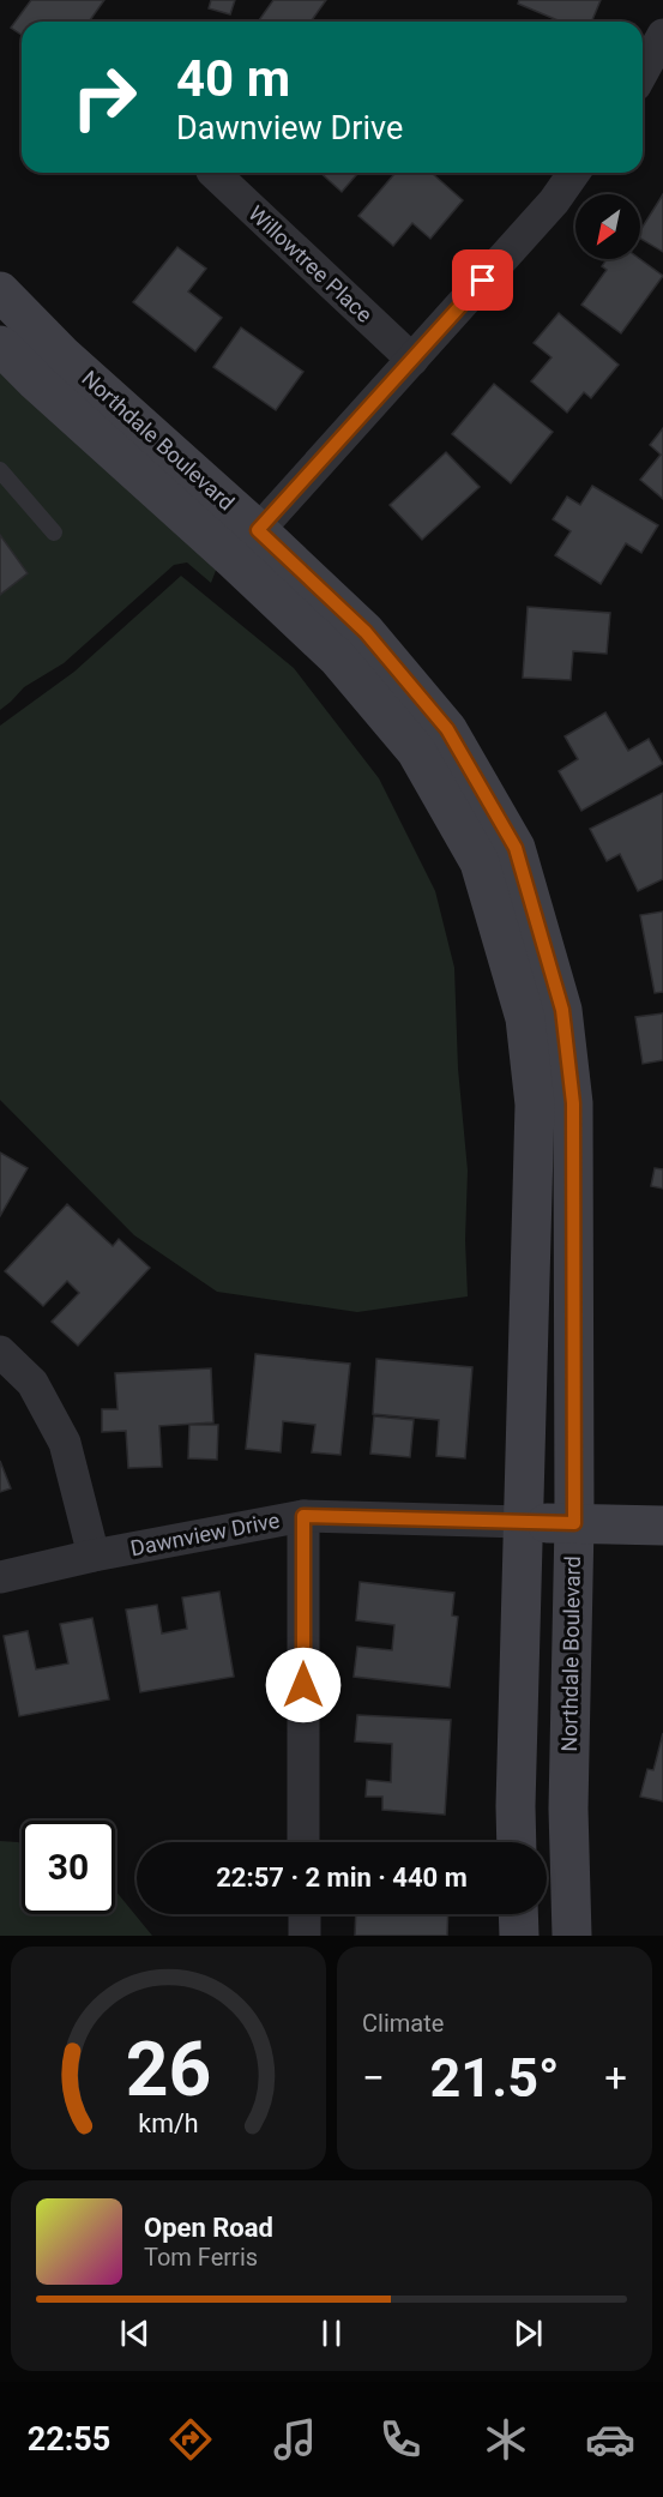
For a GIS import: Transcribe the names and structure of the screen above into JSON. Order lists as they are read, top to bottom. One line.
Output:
{"streets":{"street":["Willowtree Place","Northdale Boulevard","Dawnview Drive"]},"crossings":[["Northdale Boulevard","Dawnview Drive"]],"north":"bottom left","page":{"turn":["40 m","Dawnview Drive"],"limit":"30","trip":"22:57 · 2 min · 440 m","tile":"Climate","heat":["−","21.5°","+"],"song":["Open Road","Tom Ferris"],"tabs":"22:55","gauge":["26","km/h"]}}
